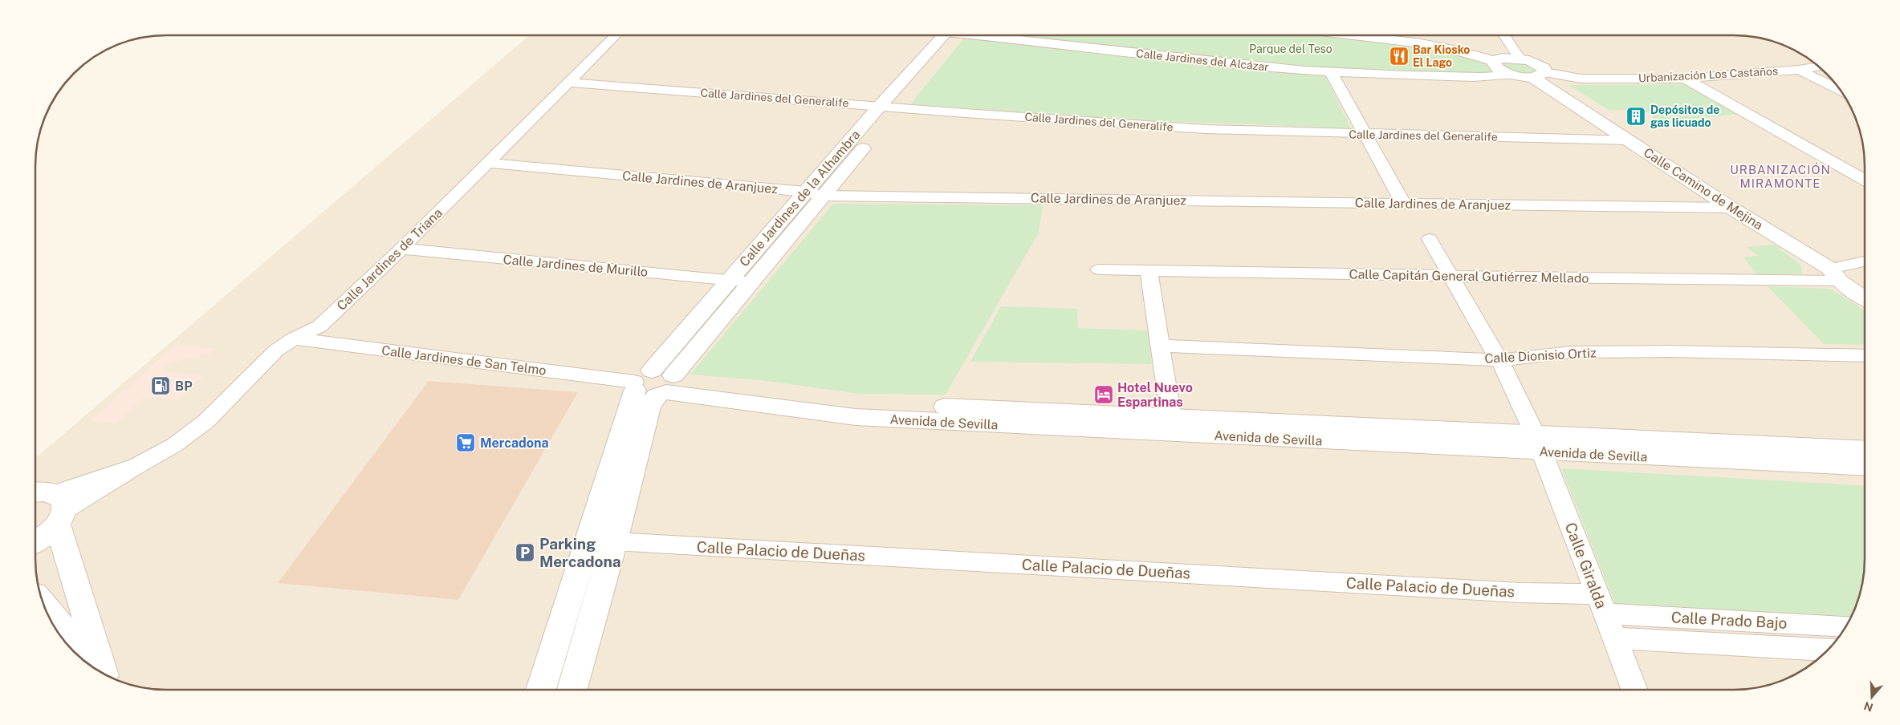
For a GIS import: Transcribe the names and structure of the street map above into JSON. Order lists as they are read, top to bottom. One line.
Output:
{"streets":{"street":["Calle Jardines del Alcázar","Urbanización Los Castaños","Calle Jardines del Generalife","Calle Jardines de Aranjuez","Calle Camino de Mejina","Calle Jardines de la Alhambra","Calle Jardines de Triana","Calle Jardines de Murillo","Calle Capitán General Gutiérrez Mellado","Calle Dionisio Ortiz","Calle Jardines de San Telmo","Avenida de Sevilla","Calle Palacio de Dueñas","Calle Giralda","Calle Prado Bajo"]},"crossings":[["Urbanización Los Castaños","Calle Camino de Mejina"],["Calle Jardines del Generalife","Calle Camino de Mejina"],["Calle Jardines del Generalife","Calle Jardines de la Alhambra"],["Calle Jardines del Generalife","Calle Jardines de Triana"],["Calle Jardines de Aranjuez","Calle Camino de Mejina"],["Calle Jardines de Aranjuez","Calle Jardines de la Alhambra"],["Calle Jardines de Aranjuez","Calle Jardines de Triana"],["Calle Camino de Mejina","Calle Capitán General Gutiérrez Mellado"],["Calle Jardines de la Alhambra","Calle Jardines de Murillo"],["Calle Jardines de la Alhambra","Calle Jardines de San Telmo"],["Calle Jardines de la Alhambra","Avenida de Sevilla"],["Calle Jardines de la Alhambra","Calle Palacio de Dueñas"],["Calle Jardines de Triana","Calle Jardines de Murillo"],["Calle Jardines de Triana","Calle Jardines de San Telmo"],["Calle Capitán General Gutiérrez Mellado","Calle Giralda"],["Calle Dionisio Ortiz","Calle Giralda"],["Calle Jardines de San Telmo","Avenida de Sevilla"],["Avenida de Sevilla","Calle Giralda"],["Calle Palacio de Dueñas","Calle Giralda"],["Calle Palacio de Dueñas","Calle Prado Bajo"],["Calle Giralda","Calle Prado Bajo"]],"districts":["URBANIZACIÓN MIRAMONTE"],"parks":["Parque del Teso"],"places":{"restaurant":["Bar Kiosko El Lago"],"building":["Depósitos de gas licuado"],"fuel station":["BP"],"hotel":["Hotel Nuevo Espartinas"],"supermarket":["Mercadona"],"parking":["Parking Mercadona"]},"north":"bottom"}
